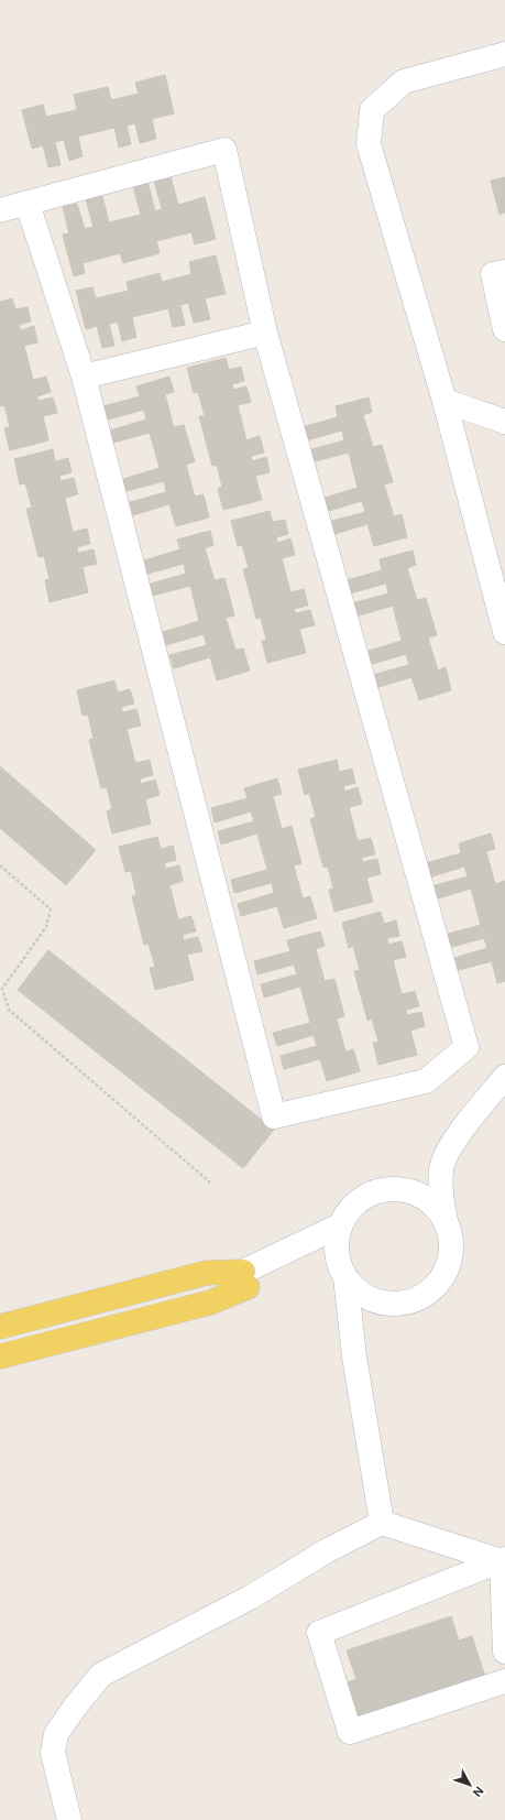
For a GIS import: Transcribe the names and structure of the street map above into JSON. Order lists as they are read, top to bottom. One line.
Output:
{"north":"bottom right"}
